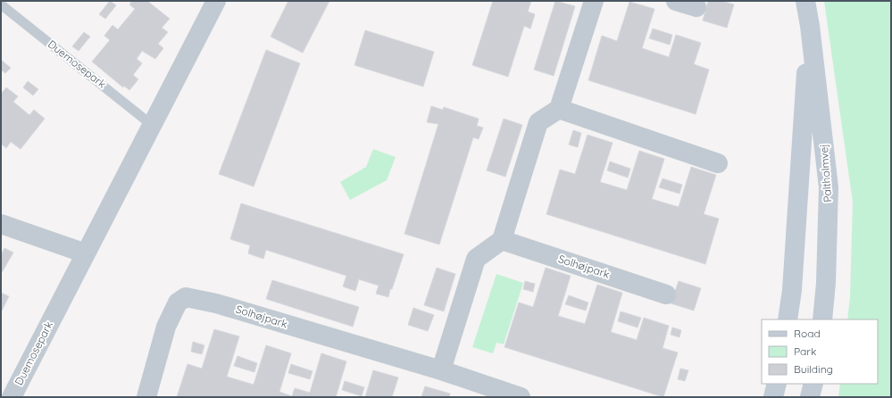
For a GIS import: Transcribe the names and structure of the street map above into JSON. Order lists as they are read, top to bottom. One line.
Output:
{"streets":{"street":["Duemosepark","Paltholmvej","Solhøjpark"]},"legend":["Road","Park","Building"]}
